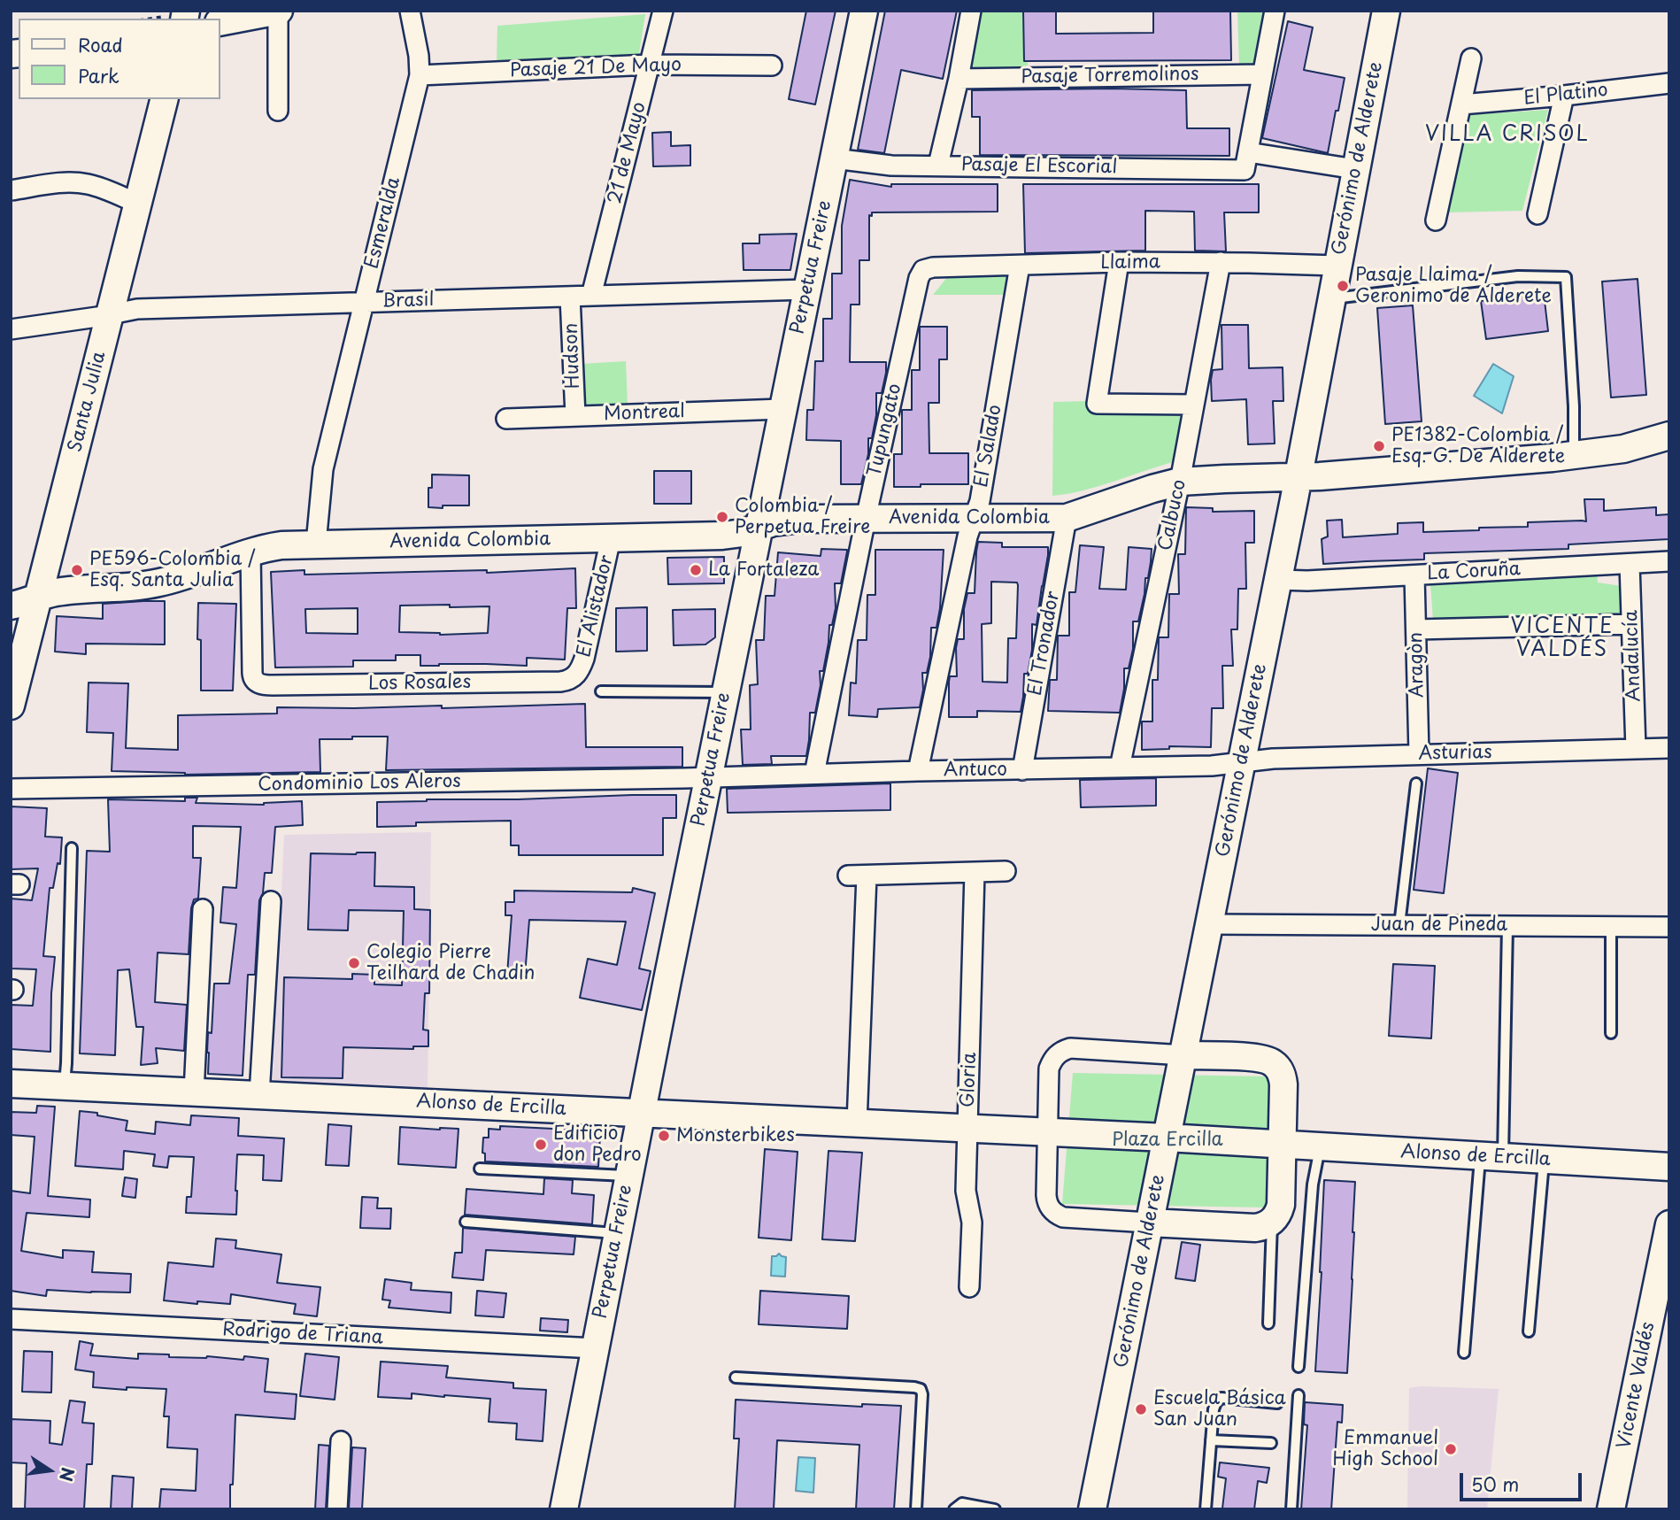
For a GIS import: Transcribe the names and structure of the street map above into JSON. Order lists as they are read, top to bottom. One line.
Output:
{"streets":{"street":["Pasaje 21 De Mayo","Pasaje Torremolinos","El Platino","21 de Mayo","Gerónimo de Alderete","Pasaje El Escorial","Esmeralda","Llaima","Perpetua Freire","Brasil","Hudson","Santa Julia","Montreal","Tupungato","El Salado","Calbuco","Avenida Colombia","La Coruña","El Alistador","El Tronador","Andalucía","Aragòn","Los Rosales","Asturias","Antuco","Condominio Los Aleros","Juan de Pineda","Gloria","Alonso de Ercilla","Rodrigo de Triana","Vicente Valdés"]},"crossings":[["Pasaje 21 De Mayo","21 de Mayo"],["Pasaje 21 De Mayo","Esmeralda"],["21 de Mayo","Brasil"],["Gerónimo de Alderete","Pasaje El Escorial"],["Gerónimo de Alderete","Llaima"],["Gerónimo de Alderete","Avenida Colombia"],["Gerónimo de Alderete","La Coruña"],["Gerónimo de Alderete","Asturias"],["Gerónimo de Alderete","Antuco"],["Gerónimo de Alderete","Juan de Pineda"],["Gerónimo de Alderete","Alonso de Ercilla"],["Pasaje El Escorial","Perpetua Freire"],["Esmeralda","Brasil"],["Esmeralda","Avenida Colombia"],["Llaima","Tupungato"],["Llaima","El Salado"],["Llaima","Calbuco"],["Perpetua Freire","Brasil"],["Perpetua Freire","Montreal"],["Perpetua Freire","Avenida Colombia"],["Perpetua Freire","Antuco"],["Perpetua Freire","Condominio Los Aleros"],["Perpetua Freire","Alonso de Ercilla"],["Perpetua Freire","Rodrigo de Triana"],["Brasil","Hudson"],["Brasil","Santa Julia"],["Hudson","Montreal"],["Santa Julia","Avenida Colombia"],["Tupungato","Avenida Colombia"],["Tupungato","Antuco"],["El Salado","Avenida Colombia"],["El Salado","Antuco"],["Calbuco","Avenida Colombia"],["Calbuco","Antuco"],["Avenida Colombia","El Alistador"],["Avenida Colombia","El Tronador"],["Avenida Colombia","Los Rosales"],["La Coruña","Andalucía"],["La Coruña","Aragòn"],["El Alistador","Los Rosales"],["El Tronador","Antuco"],["Andalucía","Asturias"],["Aragòn","Asturias"],["Asturias","Antuco"],["Antuco","Condominio Los Aleros"],["Gloria","Alonso de Ercilla"]],"districts":["VILLA CRISOL","VICENTE VALDÉS"],"parks":["Plaza Ercilla"],"places":["Pasaje Llaima / Geronimo de Alderete","PE1382-Colombia / Esq. G. De Alderete","Colombia / Perpetua Freire","PE596-Colombia / Esq. Santa Julia","La Fortaleza","Colegio Pierre Teilhard de Chadin","Monsterbikes","Edificio don Pedro","Escuela Básica San Juan","Emmanuel High School"],"legend":["Road","Park"],"scale_bar":"50 m","north":"right"}
